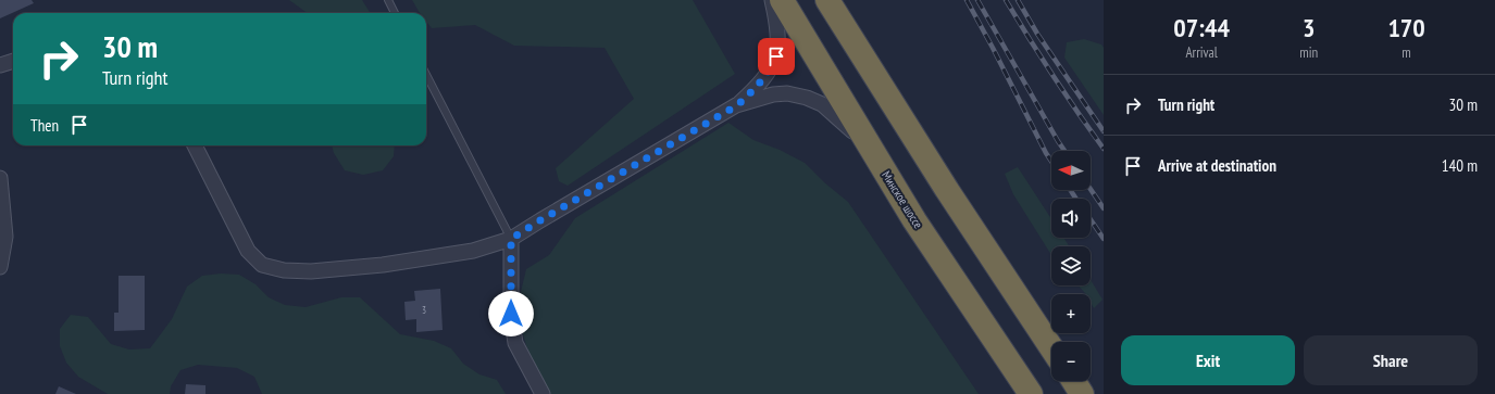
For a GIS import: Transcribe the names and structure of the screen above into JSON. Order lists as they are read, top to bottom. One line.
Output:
{"streets":{"highway":["Минское шоссе"]},"house_numbers":["3"],"north":"left","page":{"eta":["07:44","Arrival","3","min","170","m"],"turn":["30 m","Turn right"],"list":[{"name":"Turn right","value":"30 m"},{"name":"Arrive at destination","value":"140 m"}],"then":"Then","map_buttons":["+","−"],"buttons":["Exit","Share"]}}
